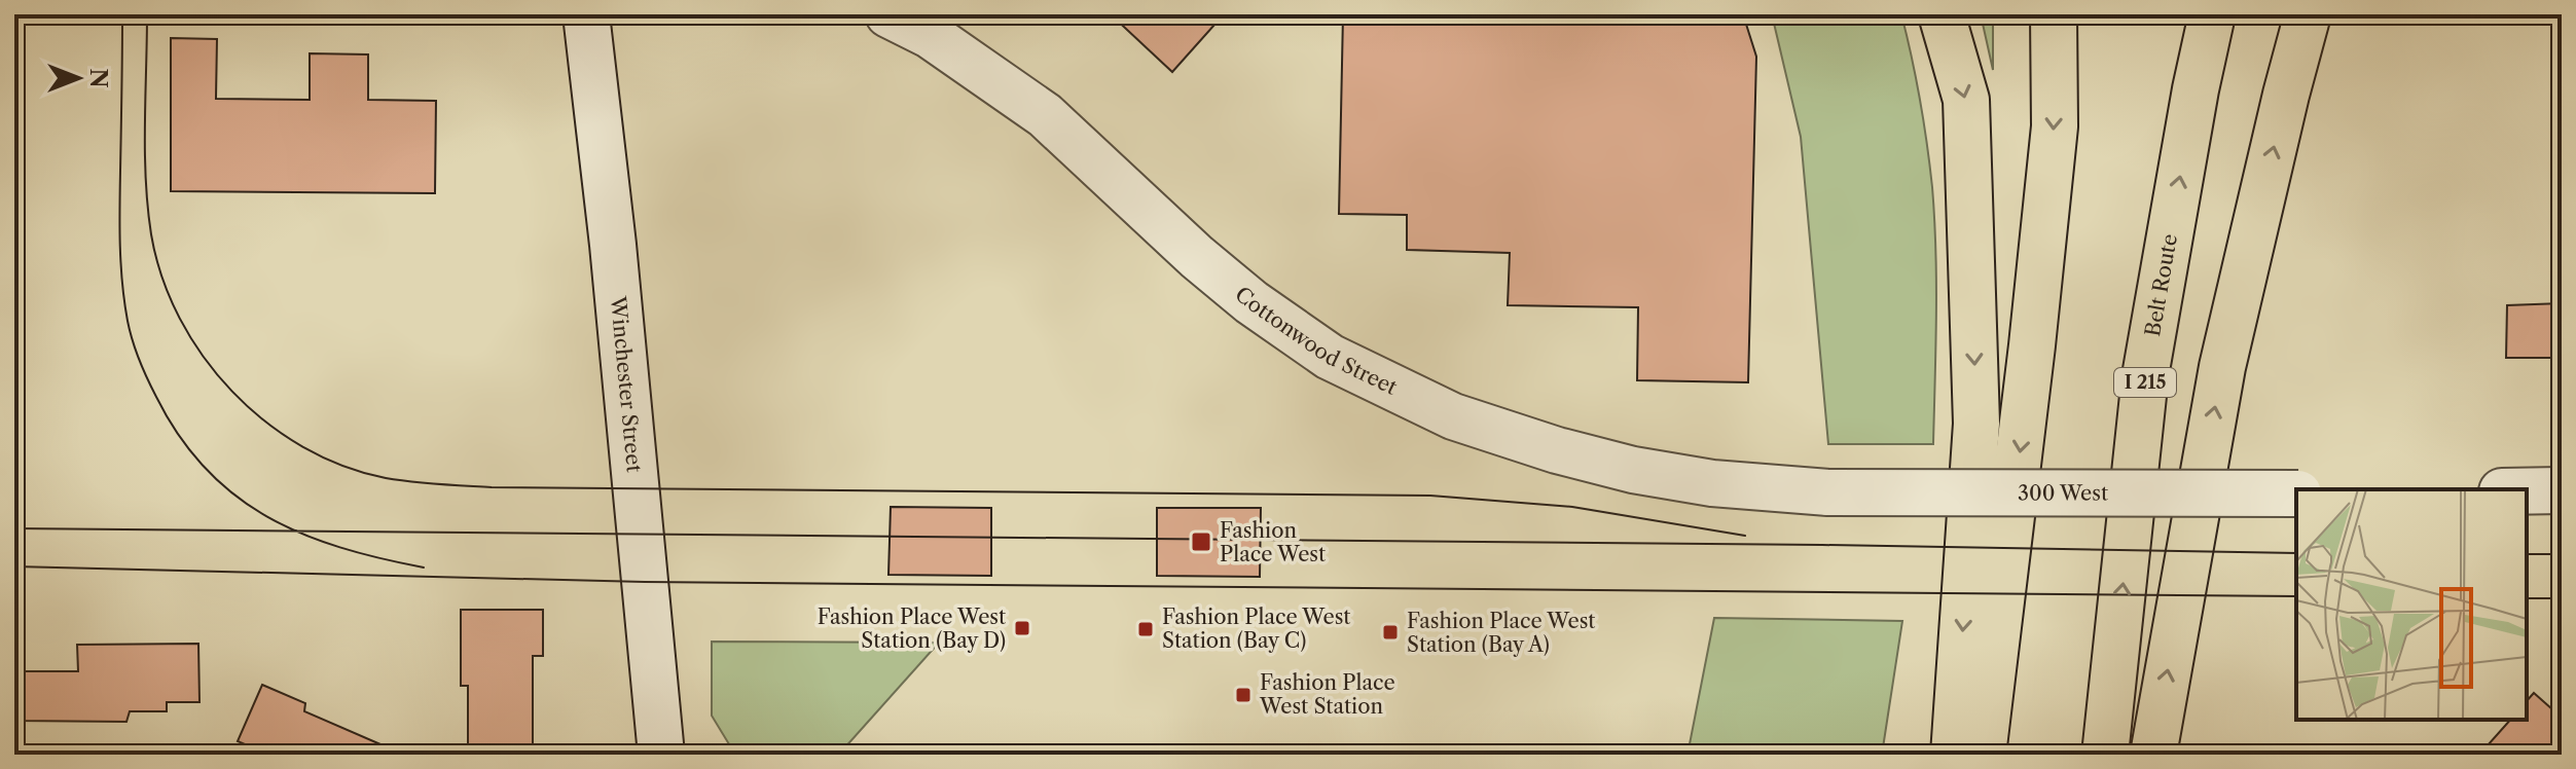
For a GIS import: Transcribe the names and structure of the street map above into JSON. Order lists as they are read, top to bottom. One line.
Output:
{"streets":{"highway":["Belt Route","I 215"],"street":["Cottonwood Street","Winchester Street","300 West"]},"crossings":[["Cottonwood Street","300 West"]],"places":{"transit":["Fashion Place West","Fashion Place West Station (Bay D)","Fashion Place West Station (Bay C)","Fashion Place West Station (Bay A)","Fashion Place West Station"]},"north":"right"}
